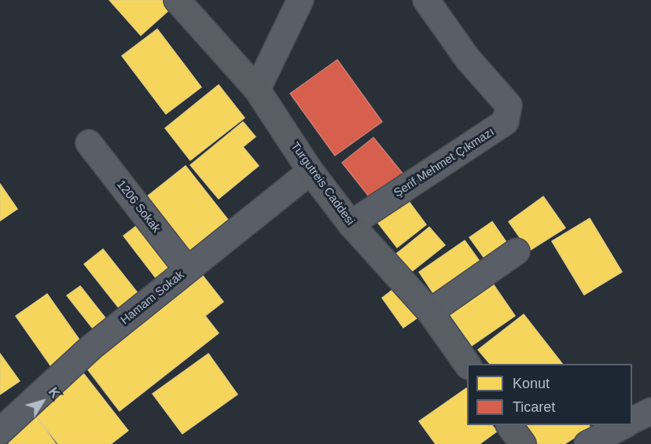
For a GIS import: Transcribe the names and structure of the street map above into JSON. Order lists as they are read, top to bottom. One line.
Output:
{"streets":{"main road":["Turgutreis Caddesi"],"street":["Şerif Mehmet Çıkmazı","1206 Sokak","Hamam Sokak"]},"crossings":[["Şerif Mehmet Çıkmazı","Turgutreis Caddesi"],["Turgutreis Caddesi","Hamam Sokak"],["1206 Sokak","Hamam Sokak"]],"legend":["Konut","Ticaret"],"north":"top right"}
